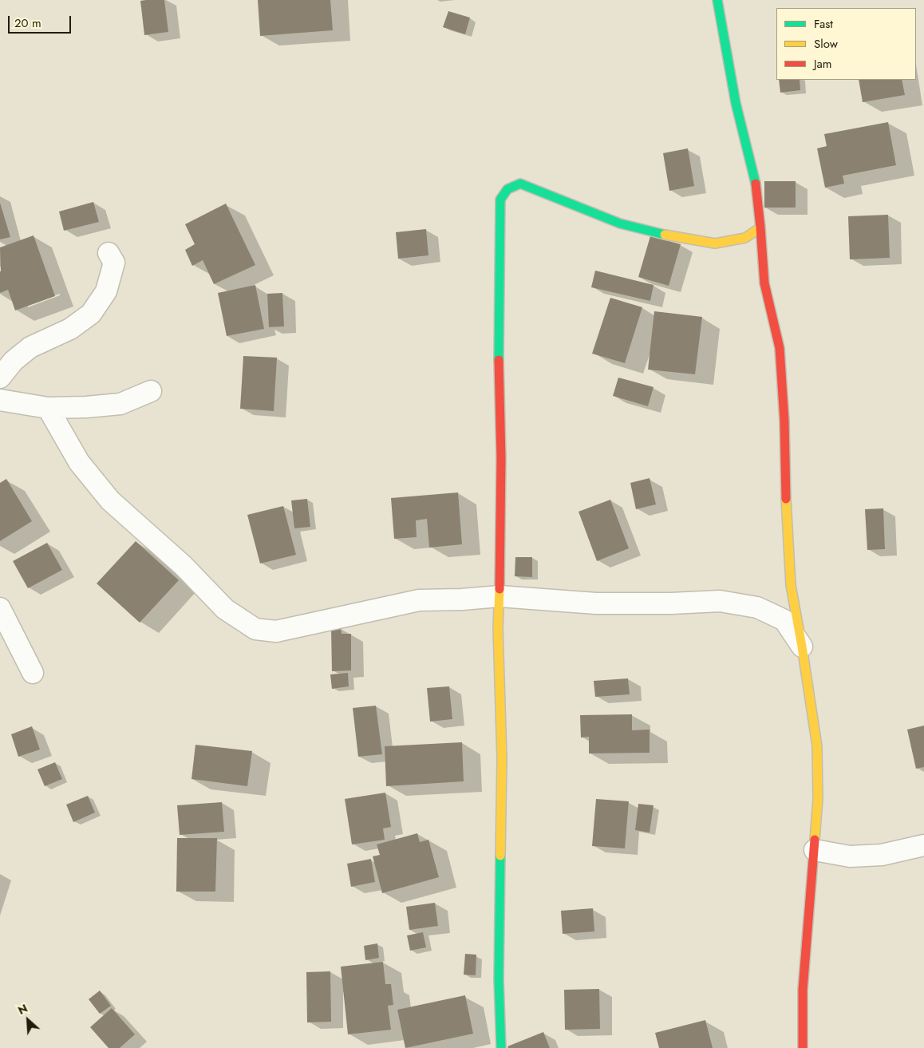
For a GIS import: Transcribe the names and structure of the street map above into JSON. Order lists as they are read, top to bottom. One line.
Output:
{"legend":["Fast","Slow","Jam"],"scale_bar":"20 m","north":"top left"}
